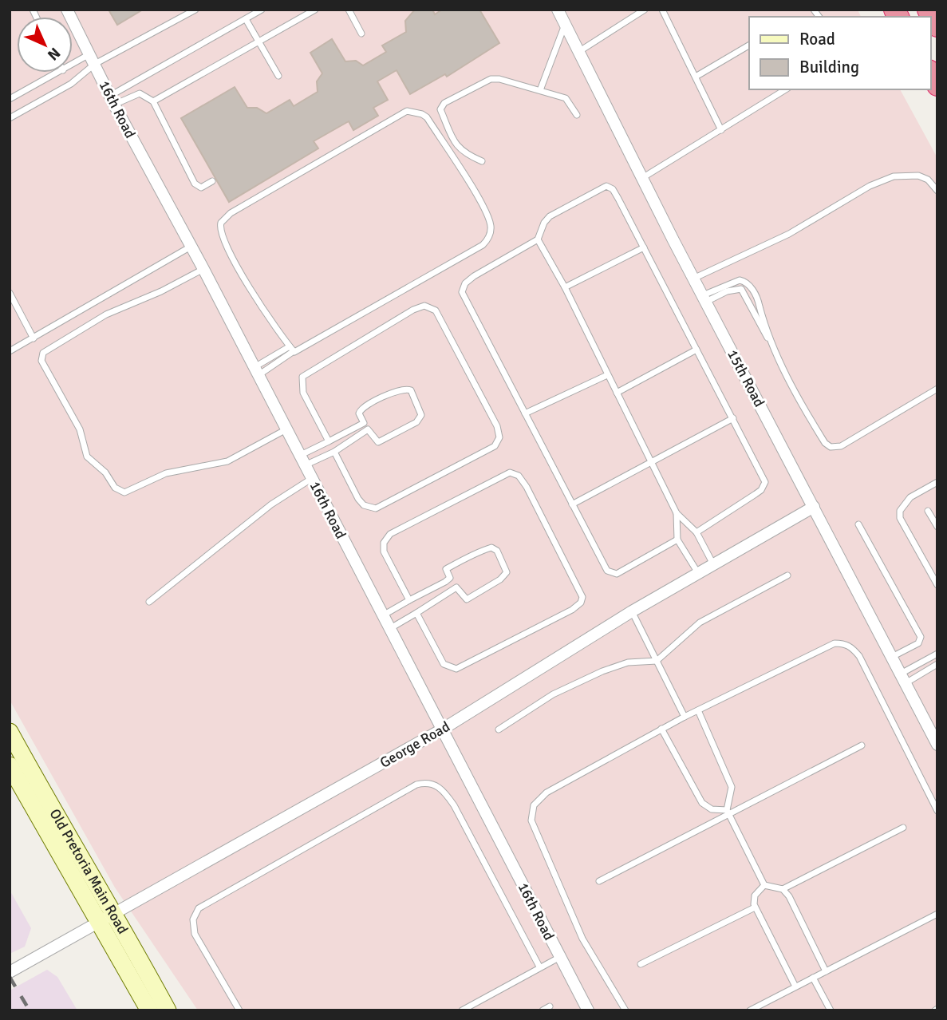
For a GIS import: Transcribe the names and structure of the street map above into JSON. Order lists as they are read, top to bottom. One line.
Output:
{"streets":{"main road":["Old Pretoria Main Road"],"street":["16th Road","15th Road","George Road"]},"crossings":[["16th Road","George Road"],["15th Road","George Road"],["George Road","Old Pretoria Main Road"]],"legend":["Road","Building"],"north":"bottom right"}
